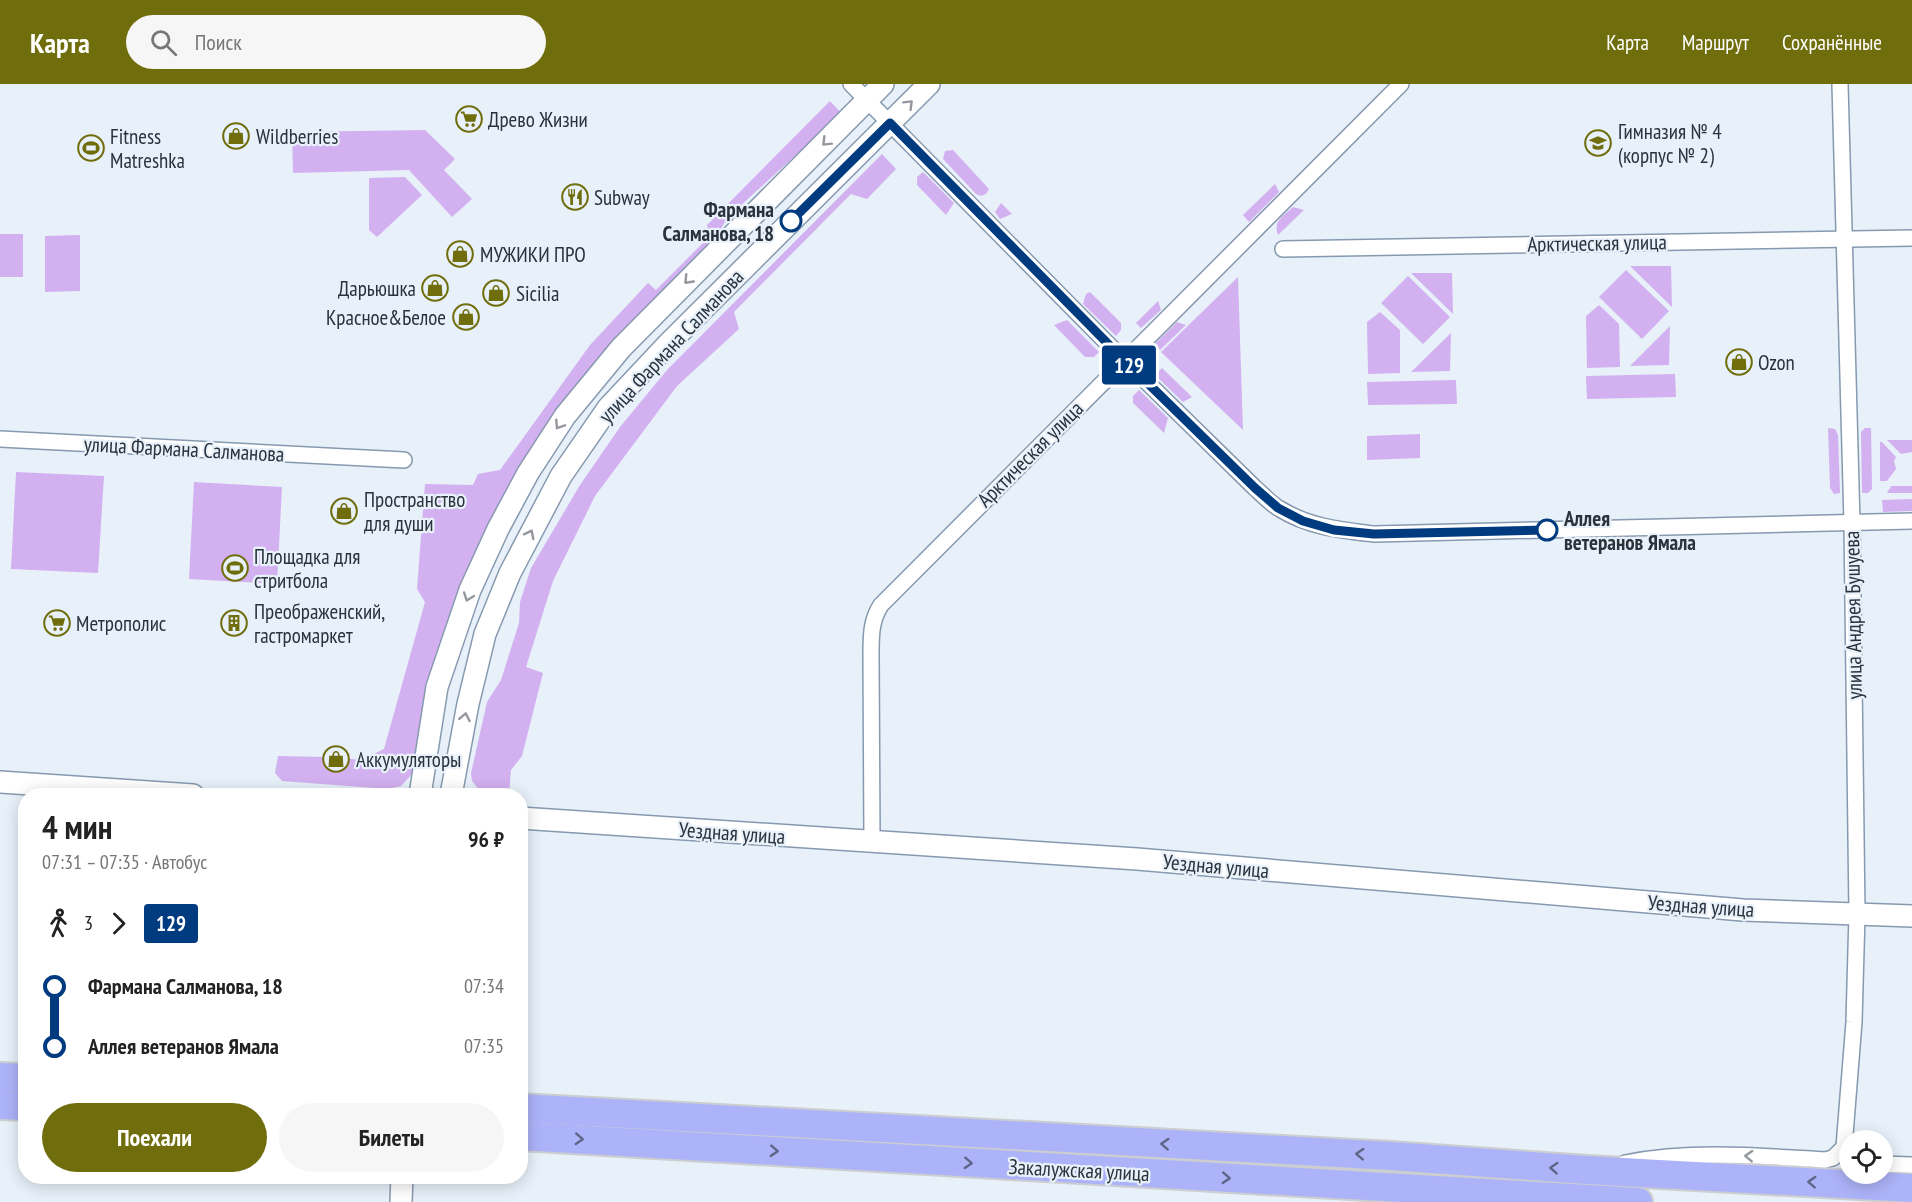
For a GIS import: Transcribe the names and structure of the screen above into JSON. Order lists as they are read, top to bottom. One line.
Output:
{"streets":{"highway":["Закалужская улица"],"street":["Арктическая улица","улица Фармана Салманова","улица Андрея Бушуева","Уездная улица"]},"crossings":[["Арктическая улица","улица Андрея Бушуева"],["Арктическая улица","Уездная улица"],["улица Андрея Бушуева","Уездная улица"]],"places":{"supermarket":["Древо Жизни","Метрополис"],"shop":["Wildberries","МУЖИКИ ПРО","Дарьюшка","Sicilia","Красное&Белое","Ozon","Пространство для души","Аккумуляторы"],"school or university":["Гимназия № 4 (корпус № 2)"],"sports":["Fitness Matreshka","Площадка для стритбола"],"restaurant":["Subway"],"other":["Фармана Салманова, 18","Аллея ветеранов Ямала"],"building":["Преображенский, гастромаркет"]},"lines":["bus line 129"],"page":{"header":"Карта","search":"Поиск","nav":["Карта","Маршрут","Сохранённые"],"on_map":"129","heading":["4 мин","07:31 – 07:35 · Автобус","96 ₽"],"legs":["3","129"],"list":[{"name":"Фармана Салманова, 18","value":"07:34"},{"name":"Аллея ветеранов Ямала","value":"07:35"}],"buttons":["Поехали","Билеты"]}}
